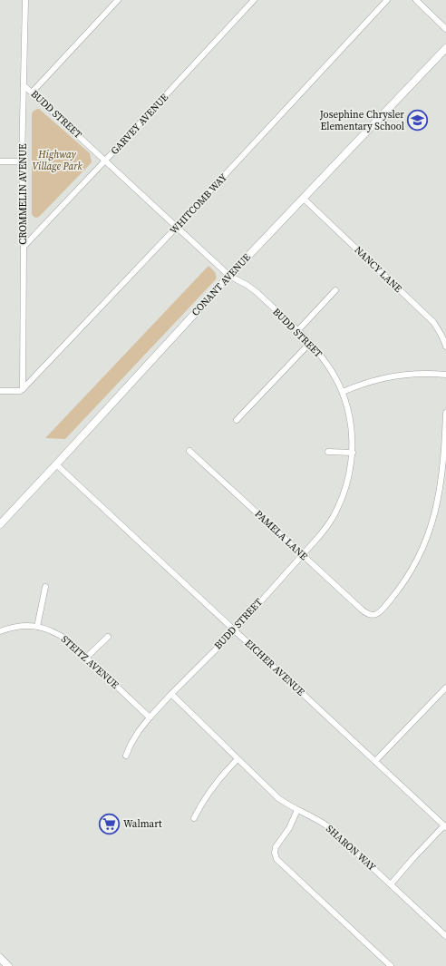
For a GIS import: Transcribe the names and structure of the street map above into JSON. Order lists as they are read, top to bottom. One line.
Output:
{"streets":{"street":["BUDD STREET","GARVEY AVENUE","CROMMELIN AVENUE","WHITCOMB WAY","NANCY LANE","CONANT AVENUE","PAMELA LANE","STEITZ AVENUE","EICHER AVENUE","SHARON WAY"]},"crossings":[["BUDD STREET","GARVEY AVENUE"],["BUDD STREET","CROMMELIN AVENUE"],["BUDD STREET","WHITCOMB WAY"],["BUDD STREET","CONANT AVENUE"],["BUDD STREET","PAMELA LANE"],["BUDD STREET","STEITZ AVENUE"],["BUDD STREET","EICHER AVENUE"],["BUDD STREET","SHARON WAY"],["GARVEY AVENUE","CROMMELIN AVENUE"],["CROMMELIN AVENUE","WHITCOMB WAY"],["NANCY LANE","CONANT AVENUE"],["CONANT AVENUE","EICHER AVENUE"]],"parks":["Highway Village Park"],"places":{"school or university":["Josephine Chrysler Elementary School"],"supermarket":["Walmart"]}}
